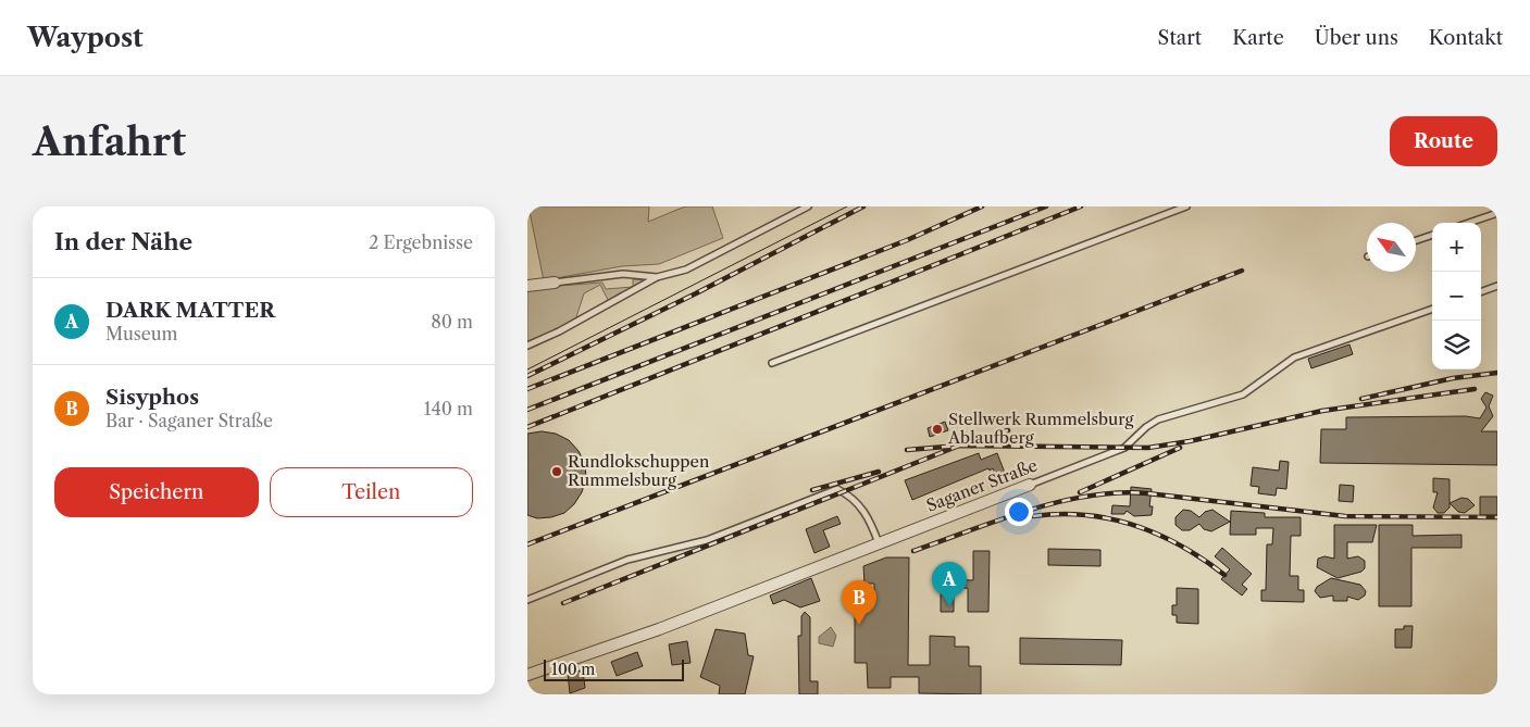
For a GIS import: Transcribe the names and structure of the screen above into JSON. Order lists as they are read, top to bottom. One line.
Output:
{"streets":{"street":["Saganer Straße"]},"places":["Stellwerk Rummelsburg Ablaufberg","Rundlokschuppen Rummelsburg"],"scale_bar":"100 m","north":"top left","page":{"header":"Waypost","nav":["Start","Karte","Über uns","Kontakt"],"buttons":["Route",["Speichern","Teilen"]],"title":"Anfahrt","heading":["In der Nähe","2 Ergebnisse"],"map_buttons":["+","−"],"list":[{"mark":"A","name":"DARK MATTER","note":"Museum","value":"80 m"},{"mark":"B","name":"Sisyphos","note":"Bar · Saganer Straße","value":"140 m"}],"pins":["A","B"],"scale":"100 m"}}
